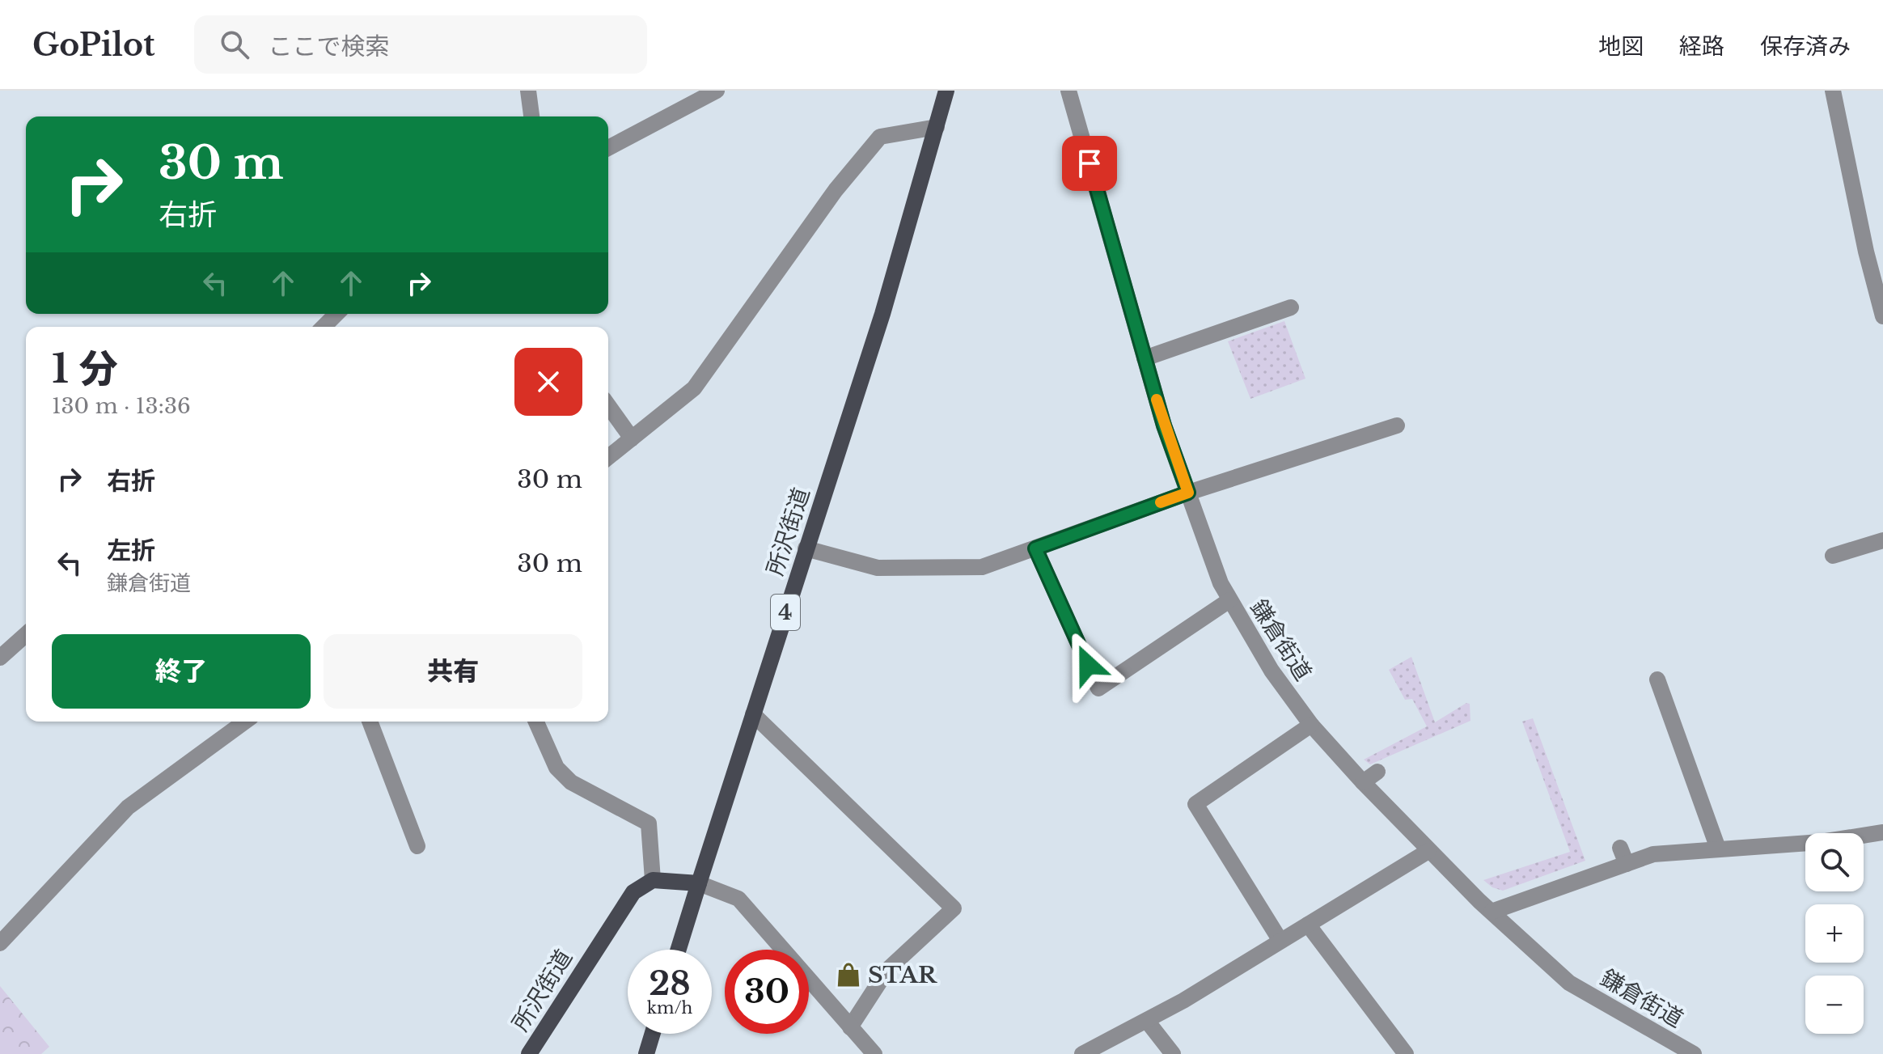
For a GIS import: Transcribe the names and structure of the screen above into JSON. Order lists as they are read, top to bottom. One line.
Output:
{"streets":{"main road":["所沢街道","4"],"street":["鎌倉街道"]},"crossings":[["所沢街道","4"]],"places":{"shop":["STAR"]},"page":{"header":"GoPilot","search":"ここで検索","nav":["地図","経路","保存済み"],"turn":["30 m","右折"],"heading":["1 分","130 m · 13:36"],"list":[{"name":"右折","value":"30 m"},{"name":"左折","note":"鎌倉街道","value":"30 m"}],"buttons":["終了","共有"],"map_buttons":["+","−"],"speed":"28 km/h","limit":"30"}}
